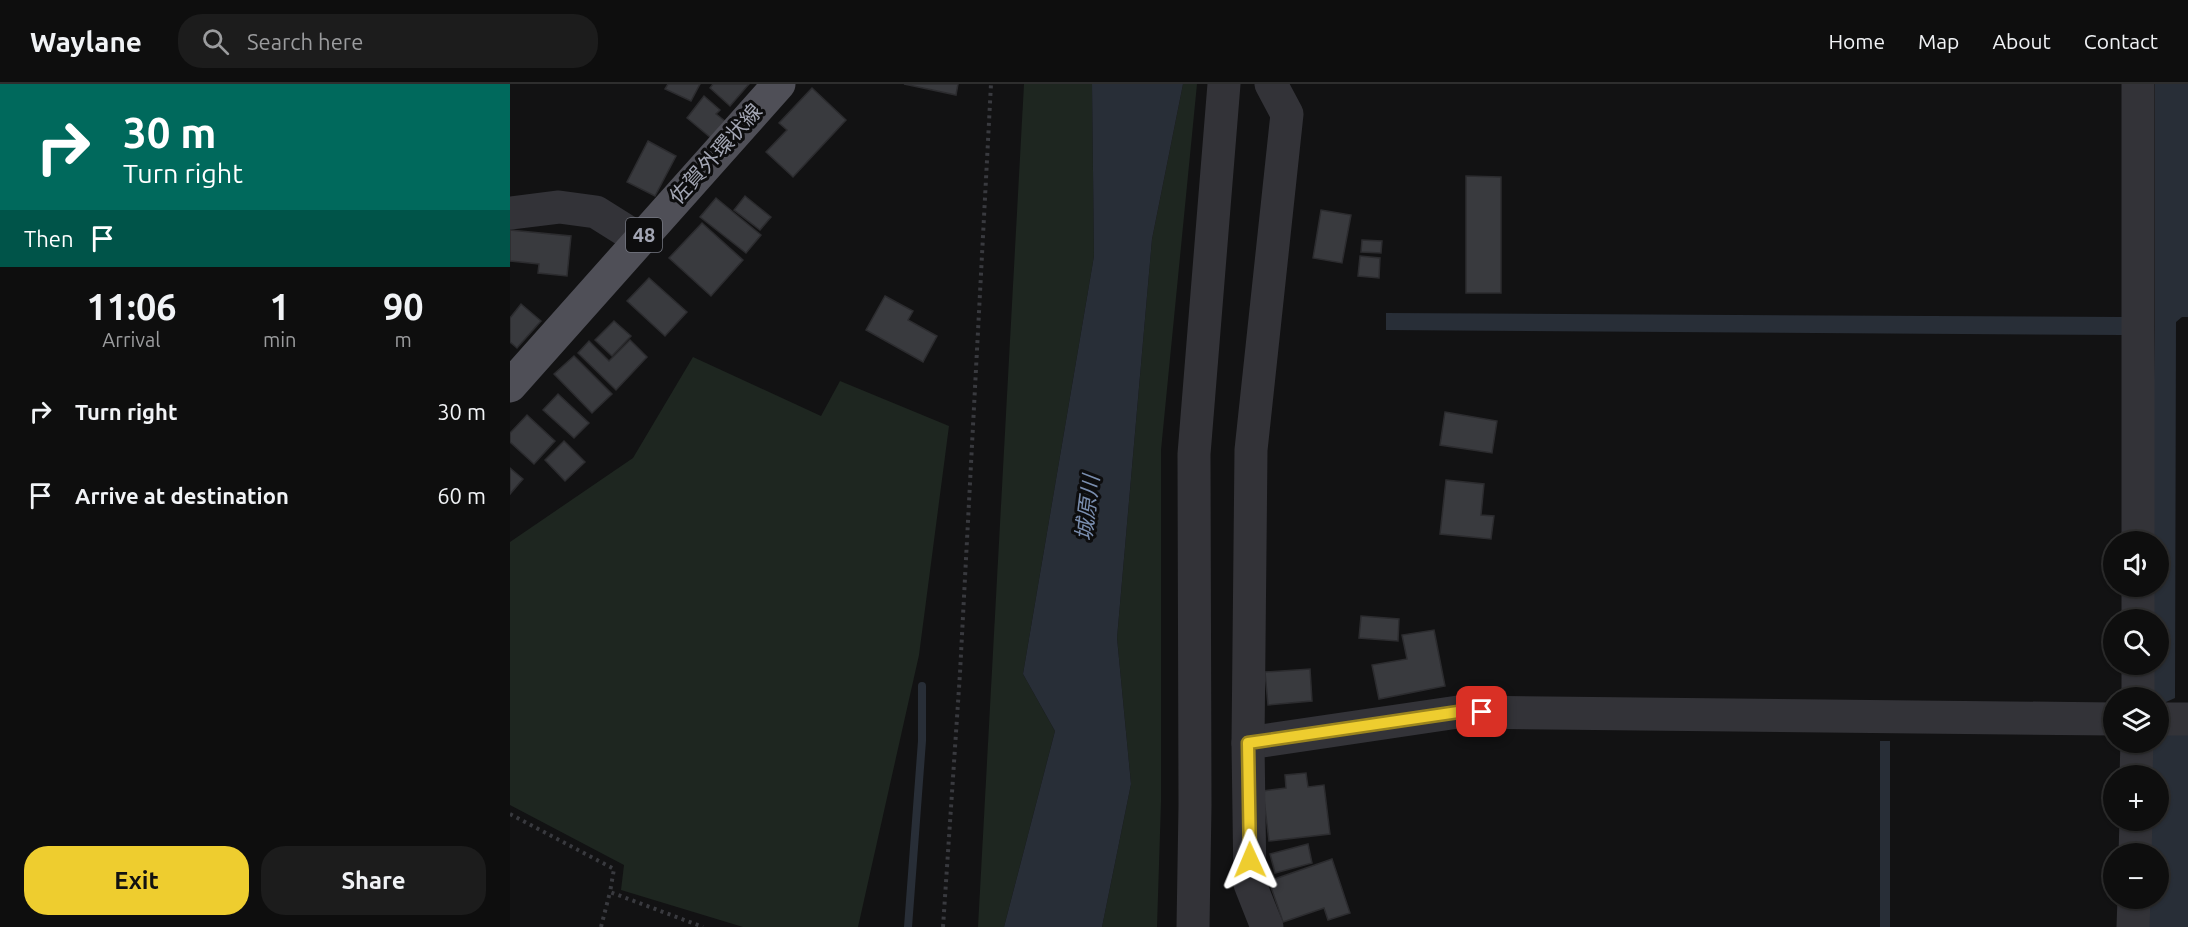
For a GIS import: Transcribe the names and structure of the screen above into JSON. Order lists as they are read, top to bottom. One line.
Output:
{"streets":{"main road":["佐賀外環状線","48"]},"water":["城原川"],"page":{"header":"Waylane","search":"Search here","nav":["Home","Map","About","Contact"],"turn":["30 m","Turn right"],"then":"Then","eta":["11:06","Arrival","1","min","90","m"],"list":[{"name":"Turn right","value":"30 m"},{"name":"Arrive at destination","value":"60 m"}],"map_buttons":["+","−"],"buttons":["Exit","Share"]}}
